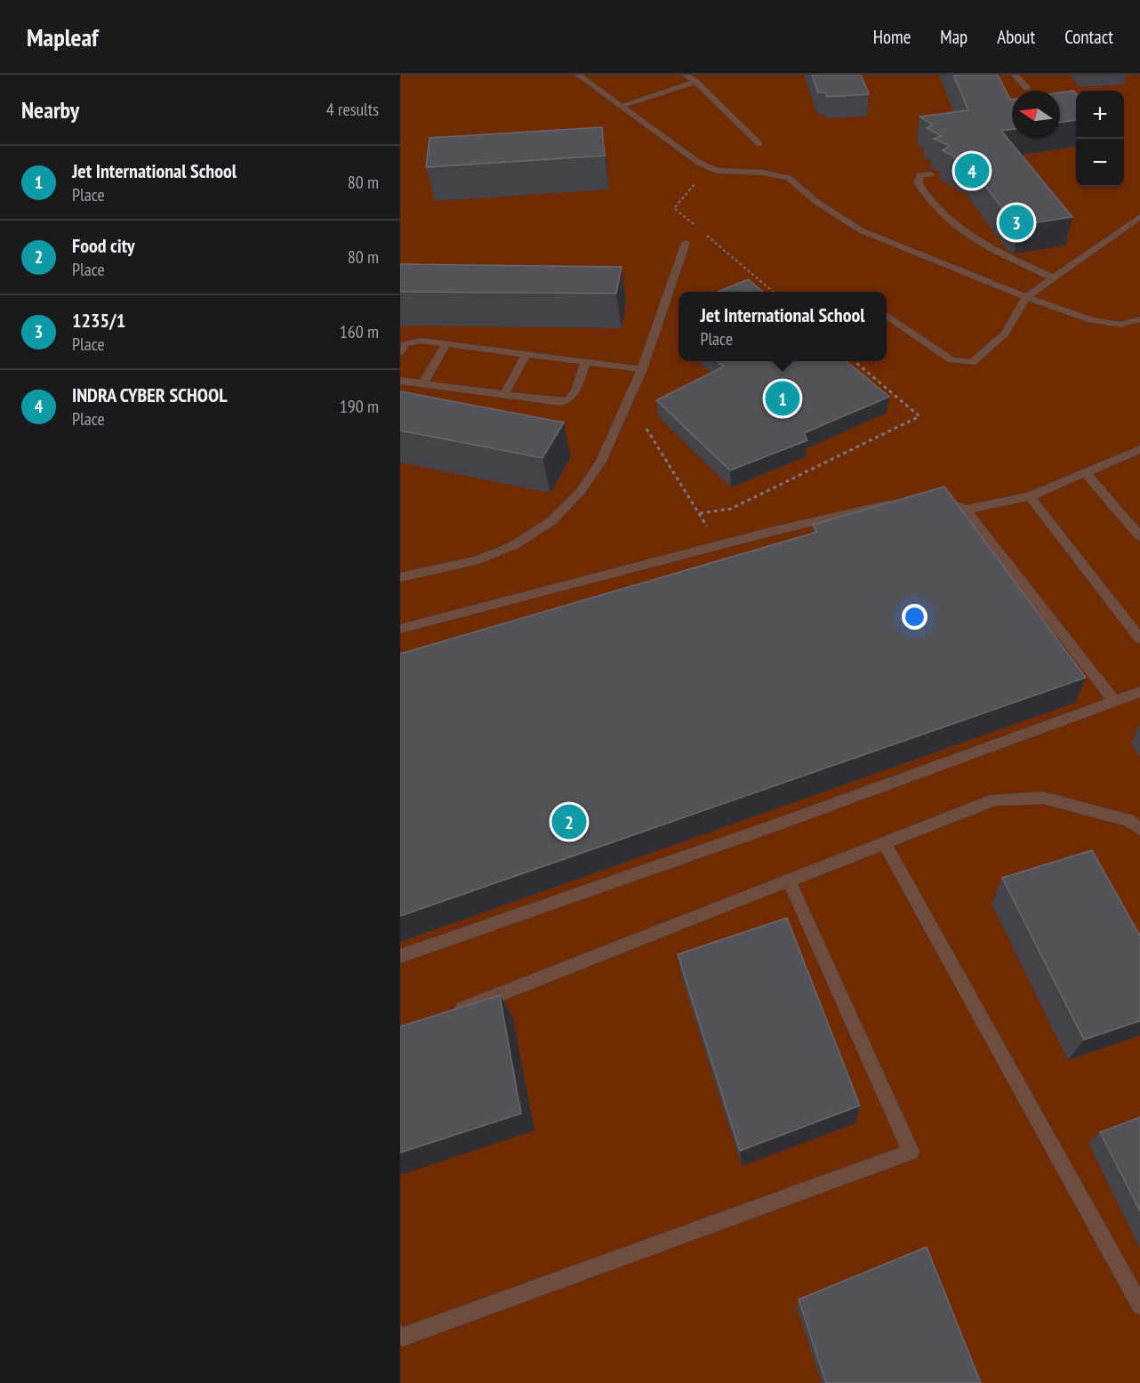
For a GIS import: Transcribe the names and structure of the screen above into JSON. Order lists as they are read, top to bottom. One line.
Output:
{"north":"left","page":{"header":"Mapleaf","nav":["Home","Map","About","Contact"],"heading":["Nearby","4 results"],"map_buttons":["+","−"],"list":[{"mark":"1","name":"Jet International School","note":"Place","value":"80 m"},{"mark":"2","name":"Food city","note":"Place","value":"80 m"},{"mark":"3","name":"1235/1","note":"Place","value":"160 m"},{"mark":"4","name":"INDRA CYBER SCHOOL","note":"Place","value":"190 m"}],"pins":["4","3","1","2"],"popup":["Jet International School","Place"]}}
